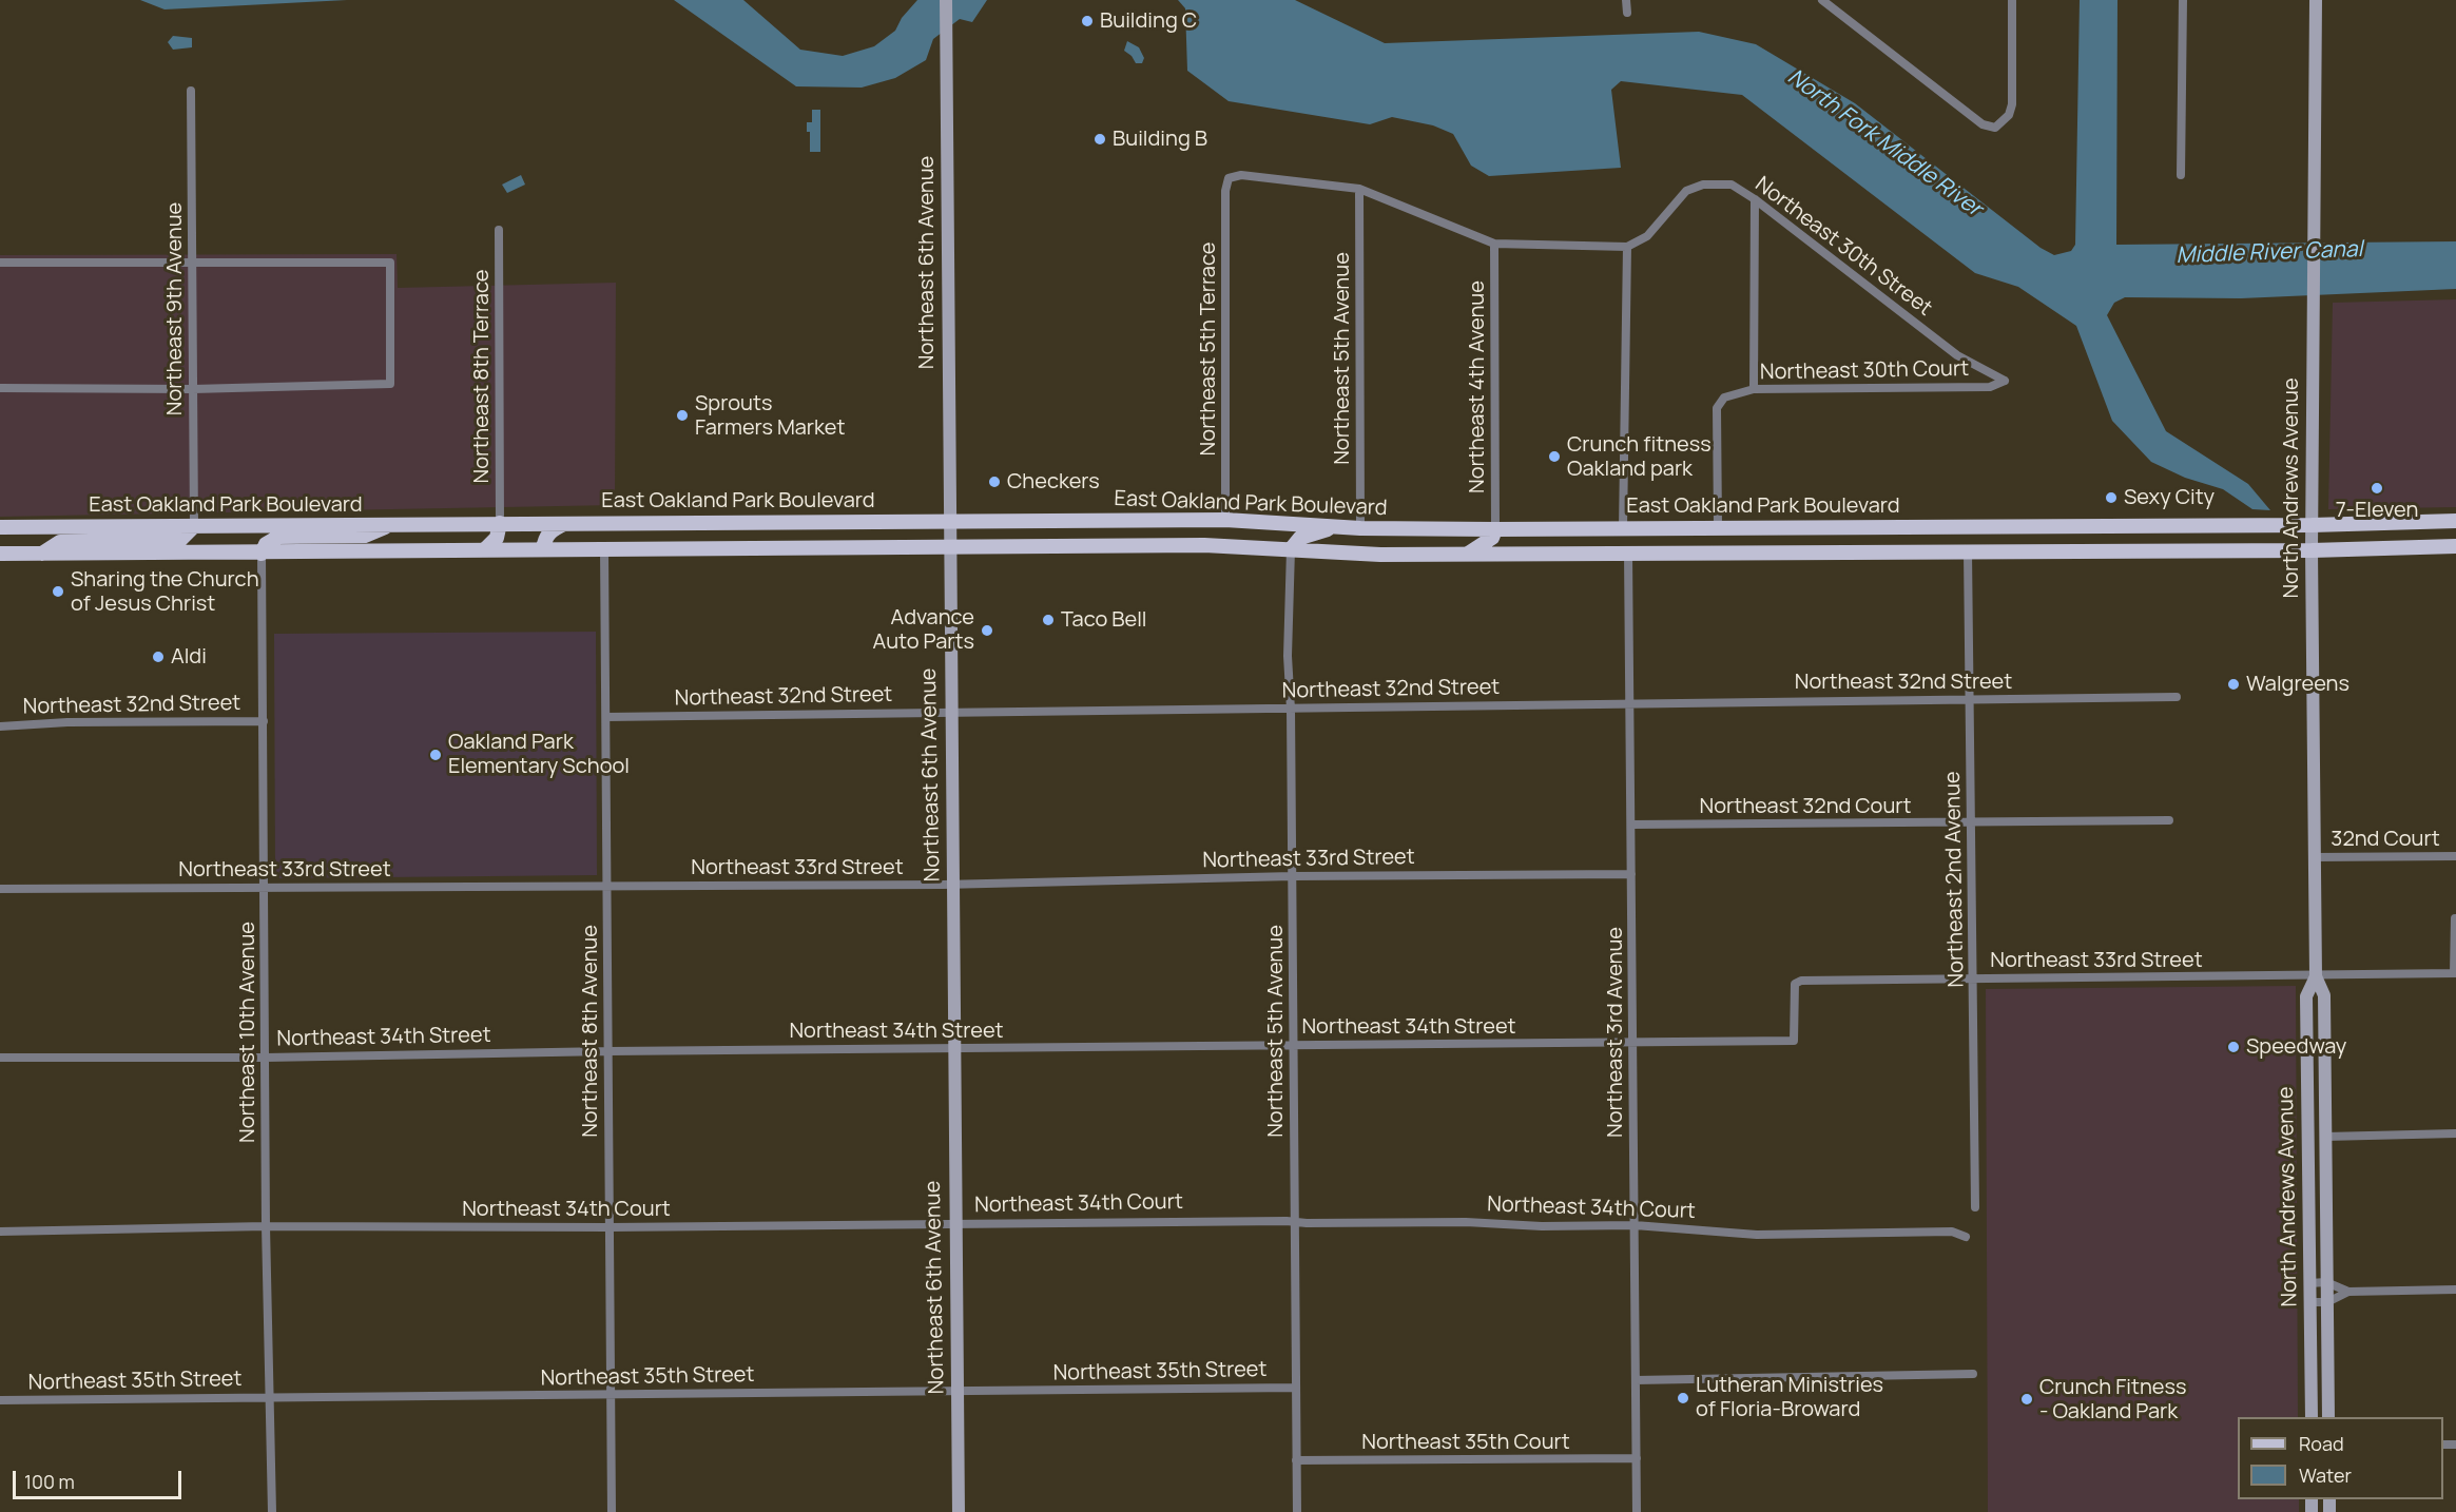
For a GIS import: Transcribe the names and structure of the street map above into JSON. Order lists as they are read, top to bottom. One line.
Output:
{"streets":{"main road":["Northeast 6th Avenue","North Andrews Avenue","East Oakland Park Boulevard"],"street":["Northeast 30th Street","Northeast 9th Avenue","Northeast 5th Terrace","Northeast 5th Avenue","Northeast 30th Court","Northeast 8th Terrace","Northeast 4th Avenue","Northeast 32nd Street","Northeast 32nd Court","32nd Court","Northeast 33rd Street","Northeast 2nd Avenue","Northeast 34th Street","Northeast 8th Avenue","Northeast 10th Avenue","Northeast 3rd Avenue","Northeast 34th Court","Northeast 35th Street","Northeast 35th Court"]},"crossings":[["Northeast 30th Street","Northeast 30th Court"],["Northeast 6th Avenue","East Oakland Park Boulevard"],["Northeast 6th Avenue","Northeast 32nd Street"],["Northeast 6th Avenue","Northeast 33rd Street"],["Northeast 6th Avenue","Northeast 34th Street"],["Northeast 6th Avenue","Northeast 34th Court"],["Northeast 6th Avenue","Northeast 35th Street"],["Northeast 9th Avenue","East Oakland Park Boulevard"],["Northeast 5th Terrace","Northeast 5th Avenue"],["Northeast 5th Terrace","East Oakland Park Boulevard"],["Northeast 5th Avenue","East Oakland Park Boulevard"],["Northeast 5th Avenue","Northeast 32nd Street"],["Northeast 5th Avenue","Northeast 33rd Street"],["Northeast 5th Avenue","Northeast 34th Street"],["Northeast 5th Avenue","Northeast 34th Court"],["Northeast 5th Avenue","Northeast 35th Street"],["Northeast 5th Avenue","Northeast 35th Court"],["Northeast 30th Court","East Oakland Park Boulevard"],["Northeast 8th Terrace","East Oakland Park Boulevard"],["Northeast 4th Avenue","East Oakland Park Boulevard"],["North Andrews Avenue","East Oakland Park Boulevard"],["North Andrews Avenue","32nd Court"],["North Andrews Avenue","Northeast 33rd Street"],["East Oakland Park Boulevard","Northeast 2nd Avenue"],["East Oakland Park Boulevard","Northeast 8th Avenue"],["East Oakland Park Boulevard","Northeast 10th Avenue"],["East Oakland Park Boulevard","Northeast 3rd Avenue"],["Northeast 32nd Street","Northeast 2nd Avenue"],["Northeast 32nd Street","Northeast 8th Avenue"],["Northeast 32nd Street","Northeast 10th Avenue"],["Northeast 32nd Street","Northeast 3rd Avenue"],["Northeast 32nd Court","Northeast 2nd Avenue"],["Northeast 32nd Court","Northeast 3rd Avenue"],["Northeast 33rd Street","Northeast 2nd Avenue"],["Northeast 33rd Street","Northeast 34th Street"],["Northeast 33rd Street","Northeast 8th Avenue"],["Northeast 33rd Street","Northeast 10th Avenue"],["Northeast 33rd Street","Northeast 3rd Avenue"],["Northeast 34th Street","Northeast 8th Avenue"],["Northeast 34th Street","Northeast 10th Avenue"],["Northeast 34th Street","Northeast 3rd Avenue"],["Northeast 8th Avenue","Northeast 34th Court"],["Northeast 8th Avenue","Northeast 35th Street"],["Northeast 10th Avenue","Northeast 34th Court"],["Northeast 10th Avenue","Northeast 35th Street"],["Northeast 3rd Avenue","Northeast 34th Court"],["Northeast 3rd Avenue","Northeast 35th Court"]],"water":["North Fork Middle River","Middle River Canal"],"places":["Building C","Building B","Sprouts Farmers Market","Crunch fitness Oakland park","Checkers","7-Eleven","Sexy City","Sharing the Church of Jesus Christ","Taco Bell","Advance Auto Parts","Aldi","Walgreens","Oakland Park Elementary School","Speedway","Lutheran Ministries of Floria-Broward","Crunch Fitness - Oakland Park"],"legend":["Road","Water"],"scale_bar":"100 m"}
